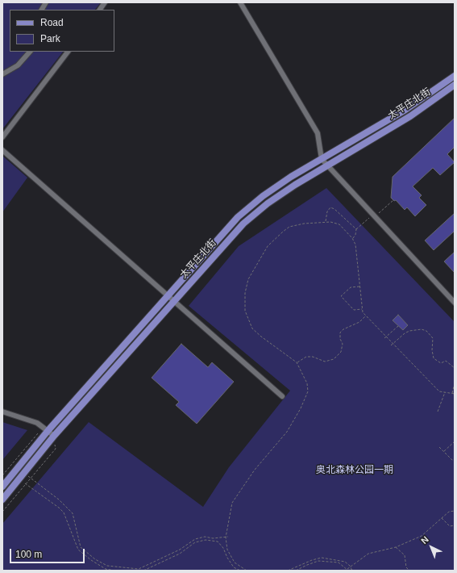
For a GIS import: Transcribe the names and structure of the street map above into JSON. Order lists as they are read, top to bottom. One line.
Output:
{"streets":{"main road":["太平庄北街"]},"parks":["奥北森林公园一期"],"legend":["Road","Park"],"scale_bar":"100 m","north":"top left"}
